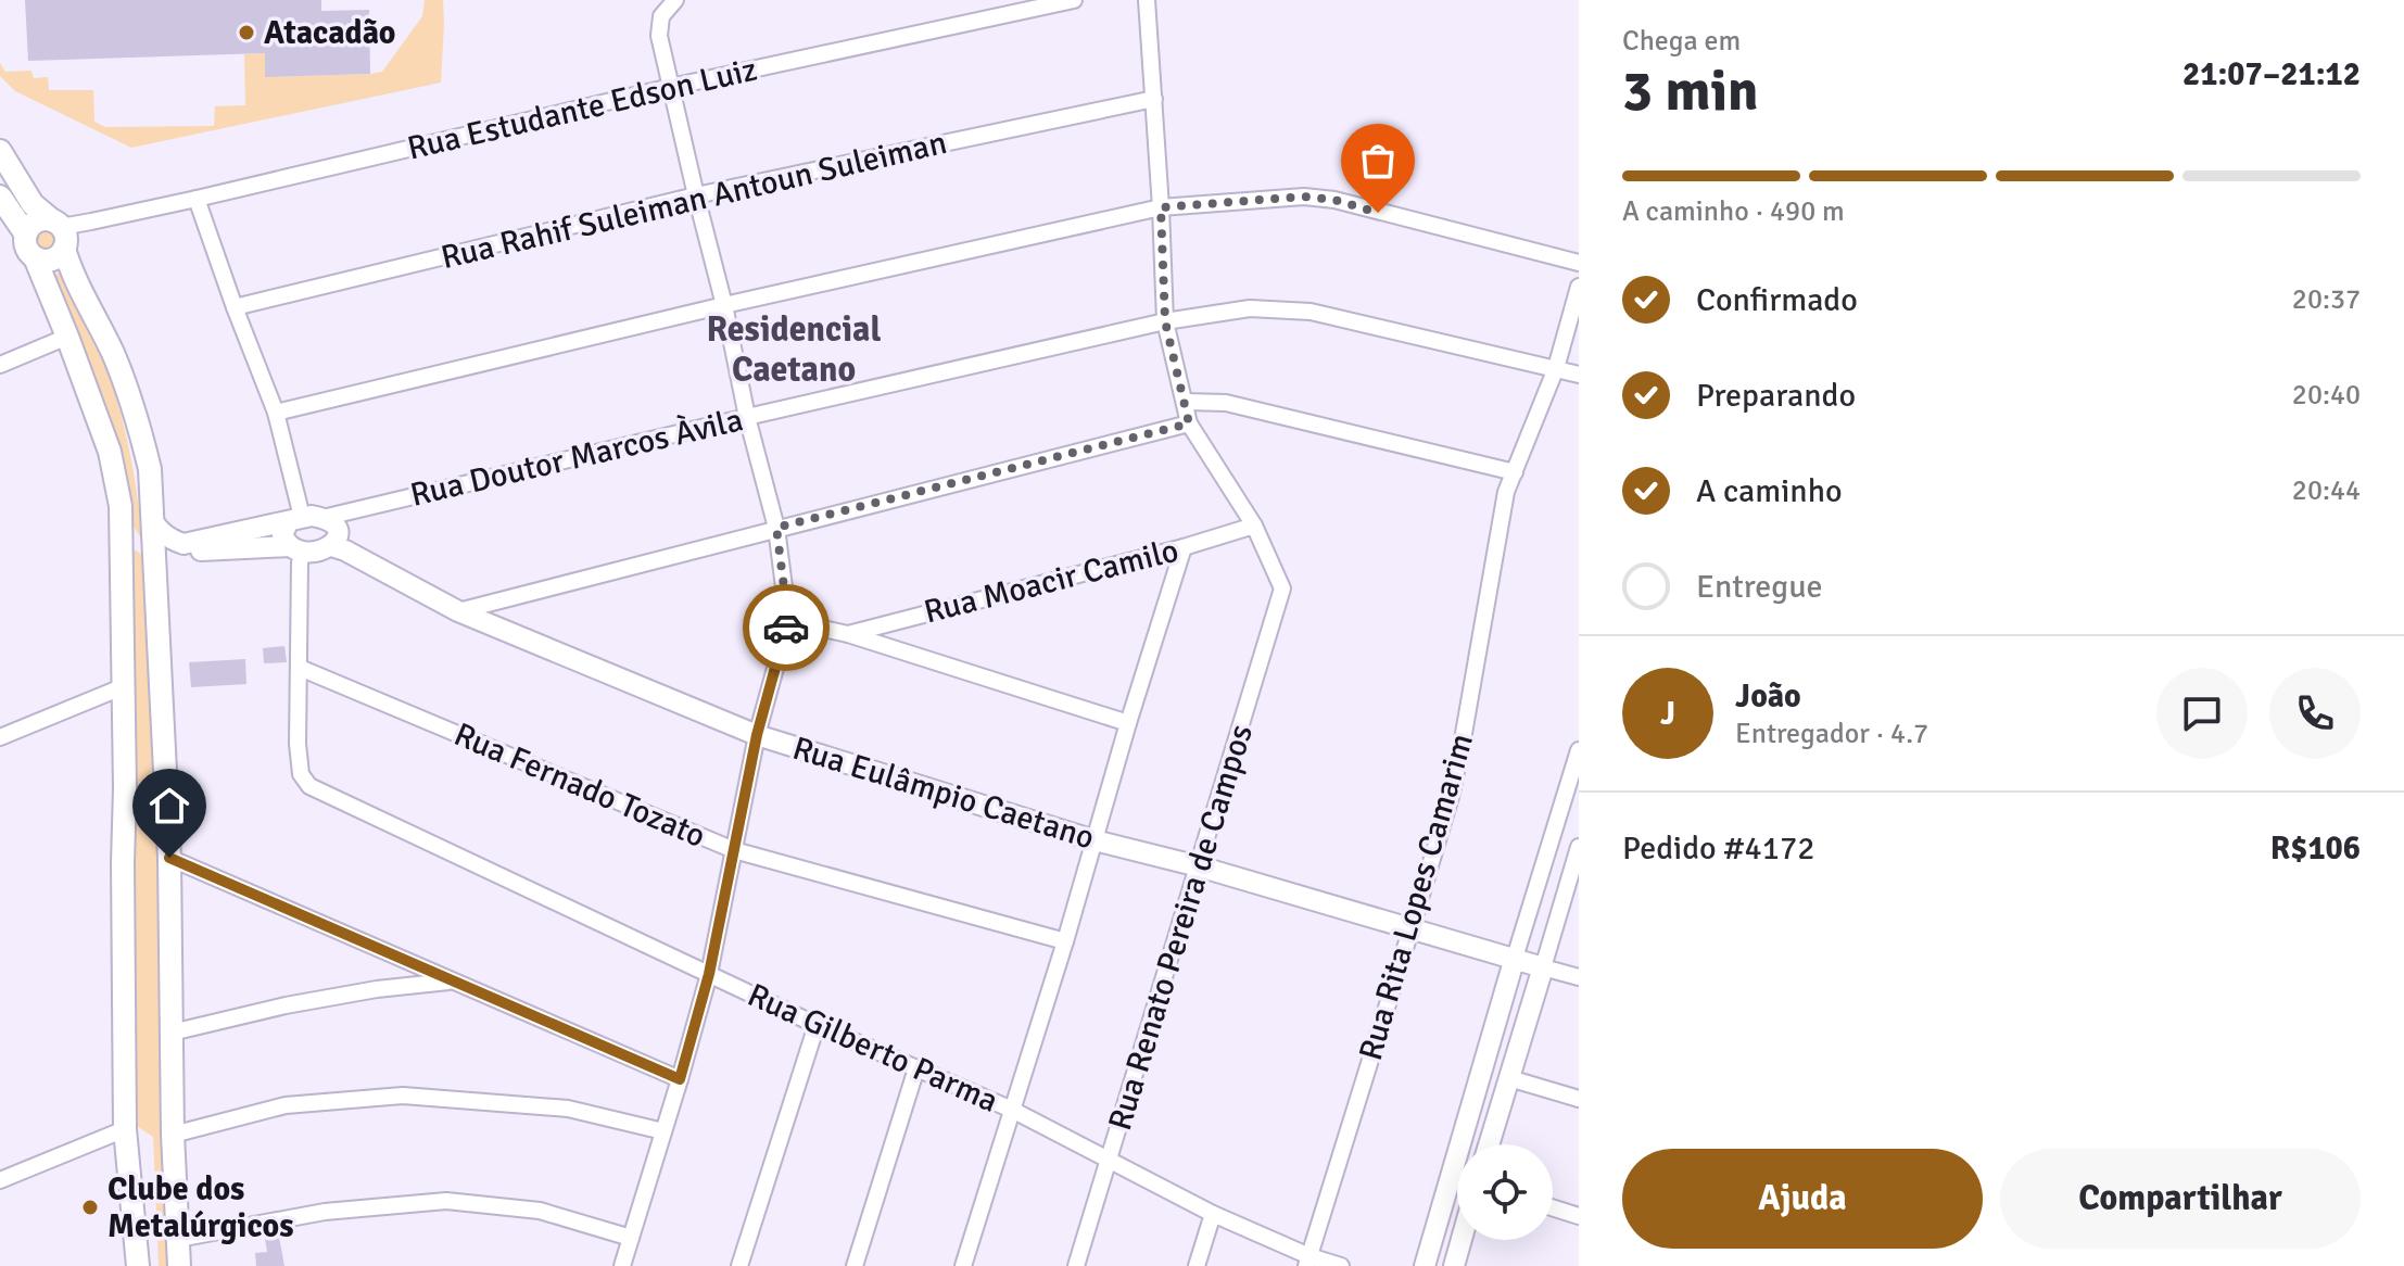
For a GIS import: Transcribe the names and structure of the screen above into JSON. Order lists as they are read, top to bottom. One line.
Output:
{"streets":{"street":["Rua Estudante Edson Luiz","Rua Rahif Suleiman Antoun Suleiman","Rua Doutor Marcos Àvila","Rua Moacir Camilo","Rua Fernado Tozato","Rua Eulâmpio Caetano","Rua Rita Lopes Camarim","Rua Renato Pereira de Campos","Rua Gilberto Parma"]},"crossings":[["Rua Doutor Marcos Àvila","Rua Eulâmpio Caetano"],["Rua Doutor Marcos Àvila","Rua Rita Lopes Camarim"],["Rua Moacir Camilo","Rua Renato Pereira de Campos"],["Rua Fernado Tozato","Rua Gilberto Parma"],["Rua Eulâmpio Caetano","Rua Rita Lopes Camarim"],["Rua Eulâmpio Caetano","Rua Renato Pereira de Campos"],["Rua Rita Lopes Camarim","Rua Gilberto Parma"],["Rua Renato Pereira de Campos","Rua Gilberto Parma"]],"districts":["Residencial Caetano"],"places":["Atacadão","Clube dos Metalúrgicos"],"page":{"heading":["3 min","Chega em","21:07–21:12"],"panel":["João","Entregador · 4.7","Pedido #4172","R$106"],"bar":"A caminho · 490 m","list":[["Confirmado","20:37"],["Preparando","20:40"],["A caminho","20:44"],"Entregue"],"round":"J","buttons":["Ajuda","Compartilhar"]}}
